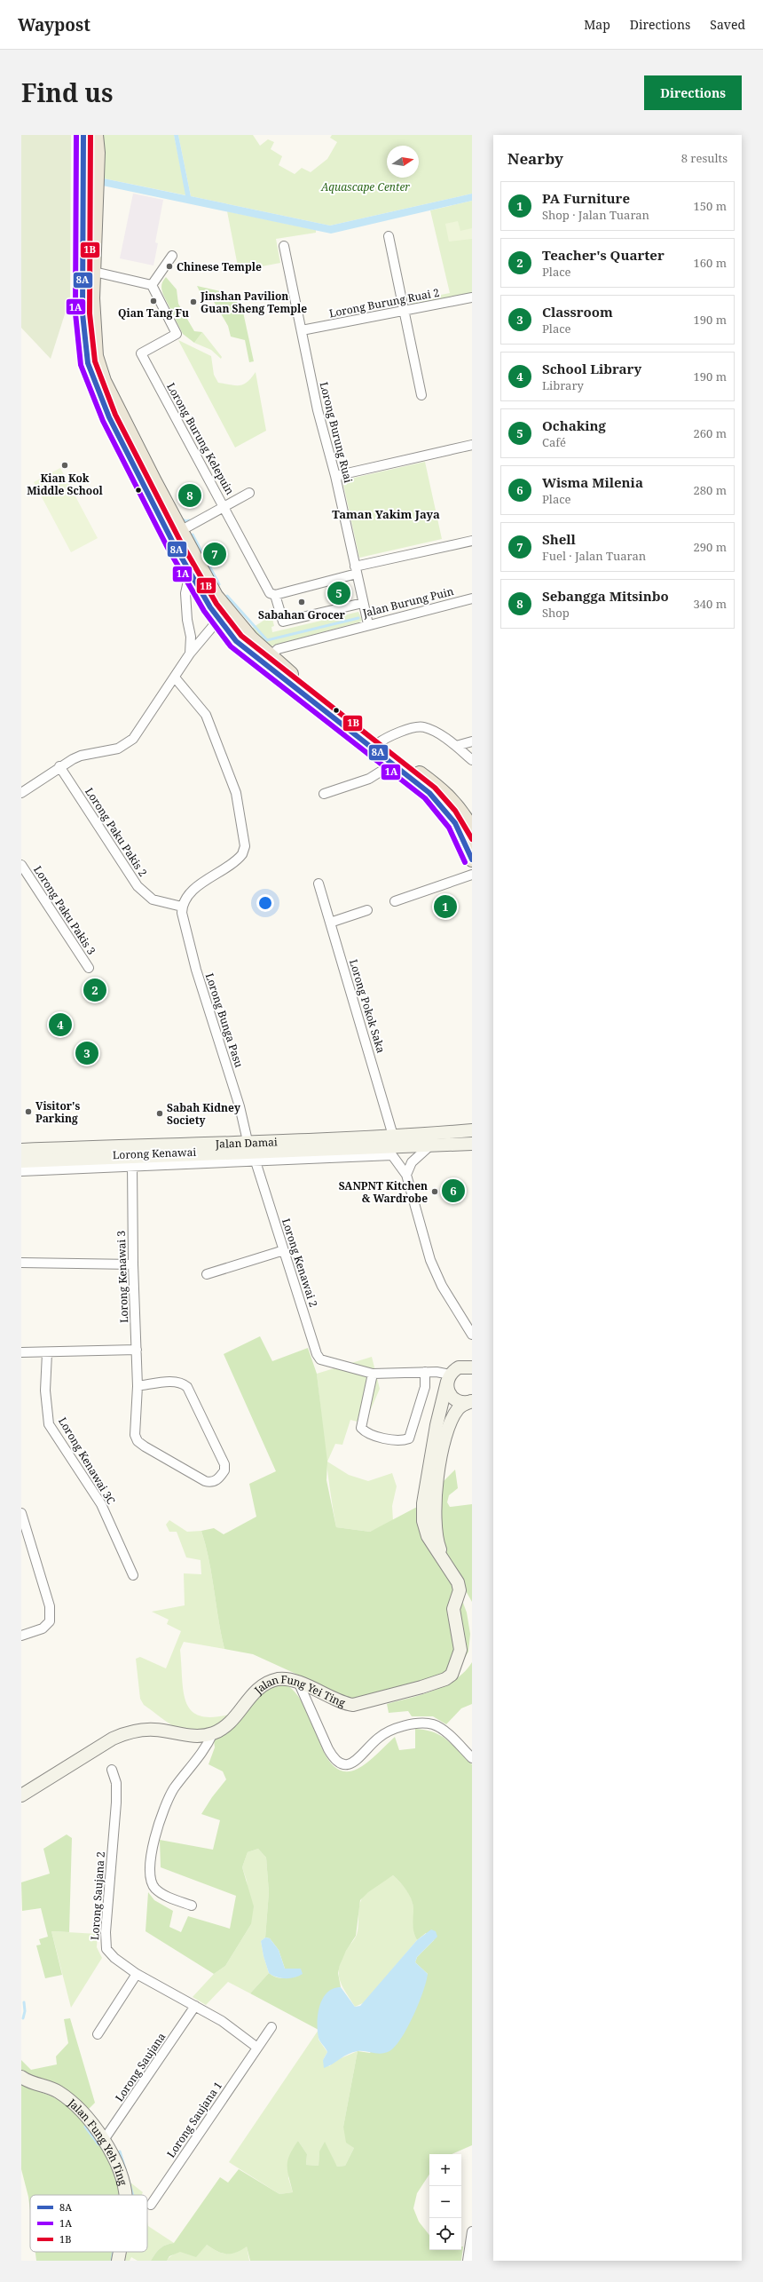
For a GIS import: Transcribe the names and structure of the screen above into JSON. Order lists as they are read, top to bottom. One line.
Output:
{"streets":{"street":["Lorong Burung Ruai 2","Lorong Burung Ruai","Lorong Burung Kelepuin","Jalan Burung Puin","Lorong Paku Pakis 2","Lorong Paku Pakis 3","Lorong Pokok Saka","Lorong Bunga Pasu","Jalan Damai","Lorong Kenawai","Lorong Kenawai 2","Lorong Kenawai 3","Lorong Kenawai 3C","Jalan Fung Yei Ting","Lorong Saujana 2","Lorong Saujana","Lorong Saujana 1","Jalan Fung Yeh Ting"]},"crossings":[["Lorong Burung Ruai 2","Lorong Burung Ruai"],["Lorong Burung Ruai","Jalan Burung Puin"],["Lorong Paku Pakis 2","Lorong Bunga Pasu"],["Lorong Pokok Saka","Jalan Damai"],["Lorong Bunga Pasu","Jalan Damai"],["Lorong Kenawai","Lorong Kenawai 2"],["Lorong Kenawai","Lorong Kenawai 3"],["Lorong Kenawai 2","Jalan Fung Yei Ting"],["Lorong Saujana 2","Lorong Saujana"],["Lorong Saujana 2","Lorong Saujana 1"],["Lorong Saujana","Jalan Fung Yeh Ting"]],"districts":["Taman Yakim Jaya"],"parks":["Aquascape Center"],"places":["Chinese Temple","Qian Tang Fu","Jinshan Pavilion Guan Sheng Temple","Kian Kok Middle School","Sabahan Grocer","Visitor's Parking","Sabah Kidney Society","SANPNT Kitchen & Wardrobe"],"lines":["transit line 8A","transit line 1A","transit line 1B"],"legend":["8A","1A","1B"],"north":"right","page":{"header":"Waypost","nav":["Map","Directions","Saved"],"title":"Find us","buttons":"Directions","heading":["Nearby","8 results"],"list":[{"mark":"1","name":"PA Furniture","note":"Shop · Jalan Tuaran","value":"150 m"},{"mark":"2","name":"Teacher's Quarter","note":"Place","value":"160 m"},{"mark":"3","name":"Classroom","note":"Place","value":"190 m"},{"mark":"4","name":"School Library","note":"Library","value":"190 m"},{"mark":"5","name":"Ochaking","note":"Café","value":"260 m"},{"mark":"6","name":"Wisma Milenia","note":"Place","value":"280 m"},{"mark":"7","name":"Shell","note":"Fuel · Jalan Tuaran","value":"290 m"},{"mark":"8","name":"Sebangga Mitsinbo","note":"Shop","value":"340 m"}],"pins":["8","7","5","1","2","4","3","6"],"map_buttons":["+","−"]}}
